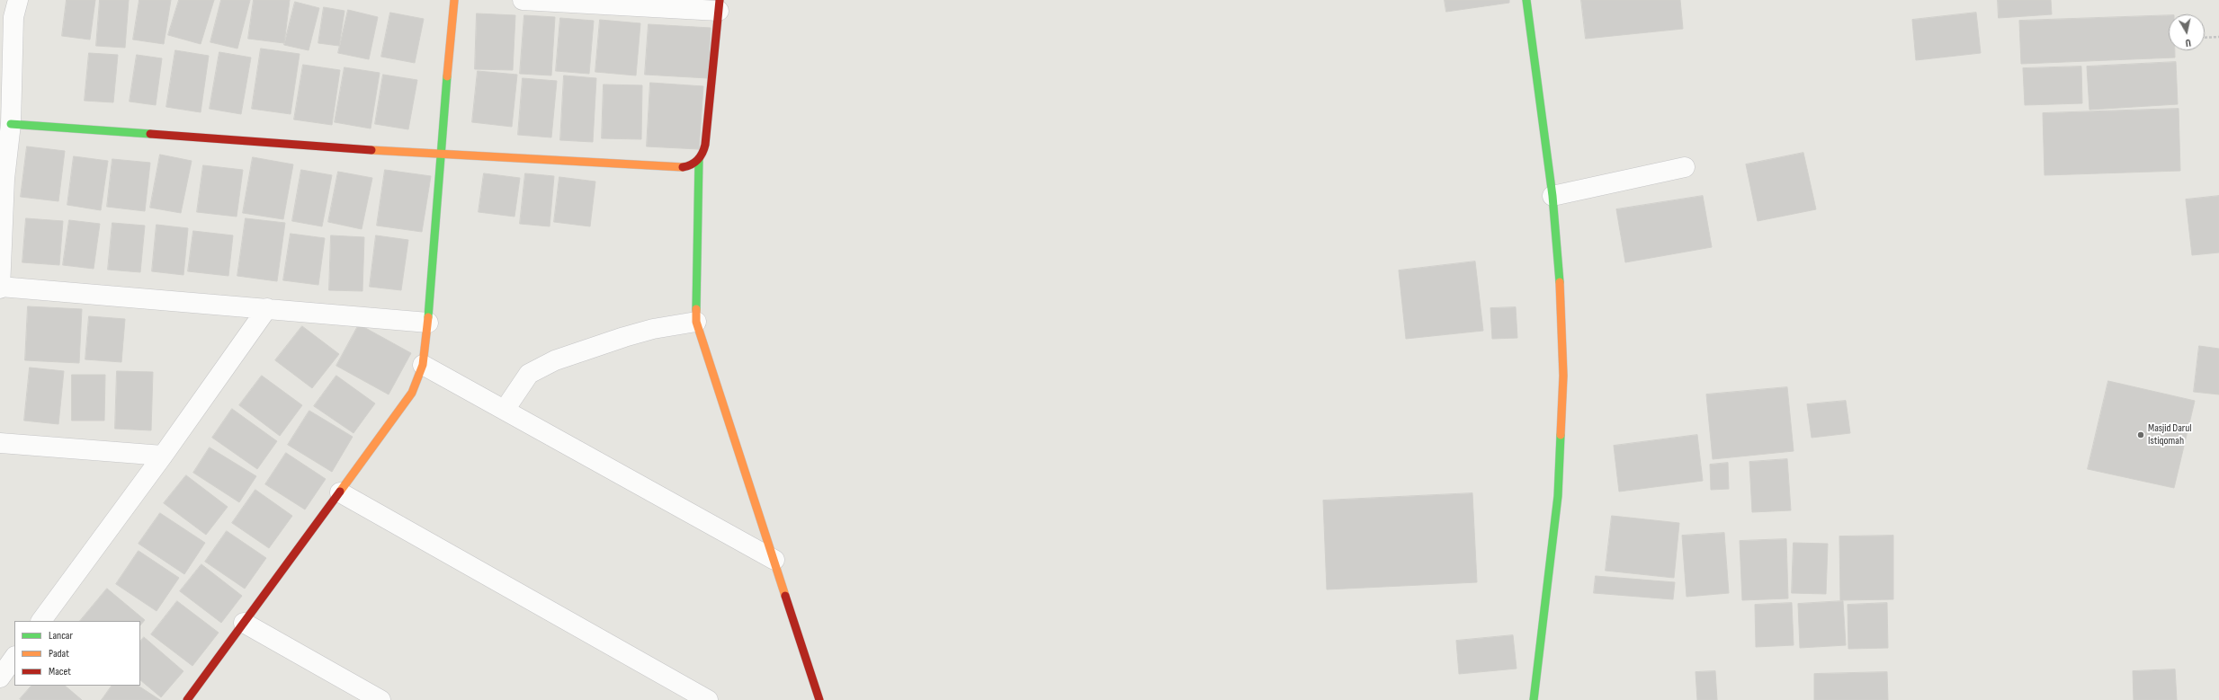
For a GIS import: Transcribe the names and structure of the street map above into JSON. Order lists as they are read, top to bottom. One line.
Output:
{"places":["Masjid Darul Istiqomah"],"legend":["Lancar","Padat","Macet"],"north":"bottom"}
